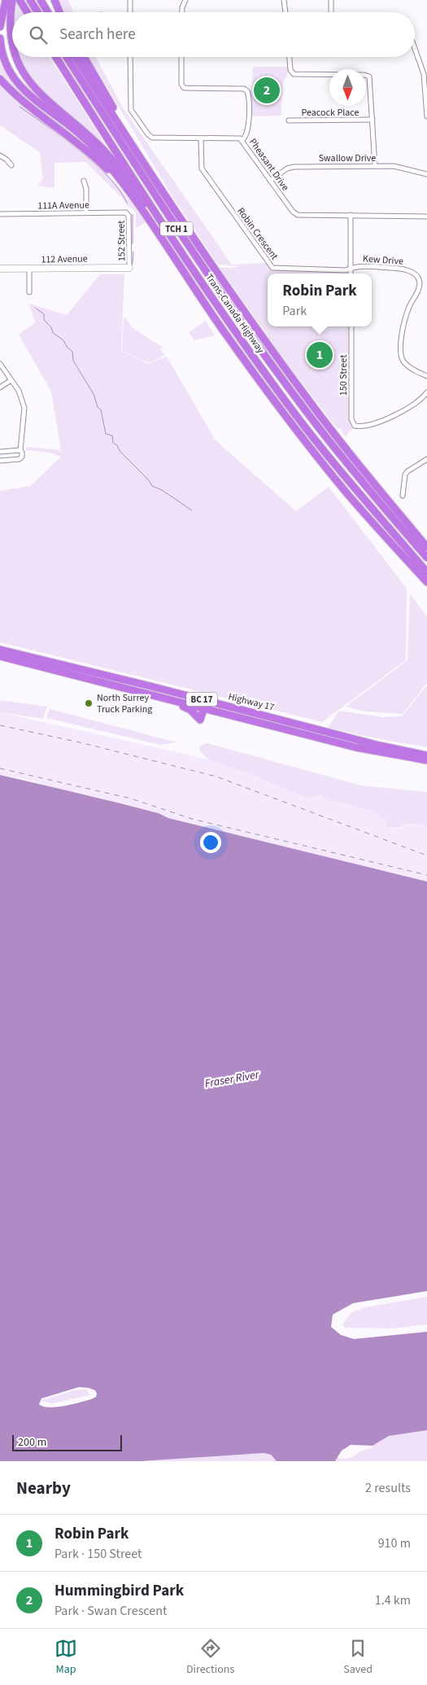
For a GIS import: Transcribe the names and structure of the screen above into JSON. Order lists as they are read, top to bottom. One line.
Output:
{"streets":{"highway":["TCH 1","Trans-Canada Highway","BC 17","Highway 17"],"street":["Peacock Place","Swallow Drive","Pheasant Drive","111A Avenue","Robin Crescent","152 Street","112 Avenue","Kew Drive","150 Street"]},"crossings":[["Swallow Drive","Pheasant Drive"],["Pheasant Drive","Robin Crescent"],["111A Avenue","152 Street"],["Robin Crescent","Kew Drive"],["152 Street","112 Avenue"]],"water":["Fraser River"],"places":["North Surrey Truck Parking"],"scale_bar":"200 m","north":"bottom","page":{"search":"Search here","pins":["2","1"],"popup":["Robin Park","Park"],"scale":"200 m","heading":["Nearby","2 results"],"list":[{"mark":"1","name":"Robin Park","note":"Park · 150 Street","value":"910 m"},{"mark":"2","name":"Hummingbird Park","note":"Park · Swan Crescent","value":"1.4 km"}],"nav":["Map","Directions","Saved"]}}
